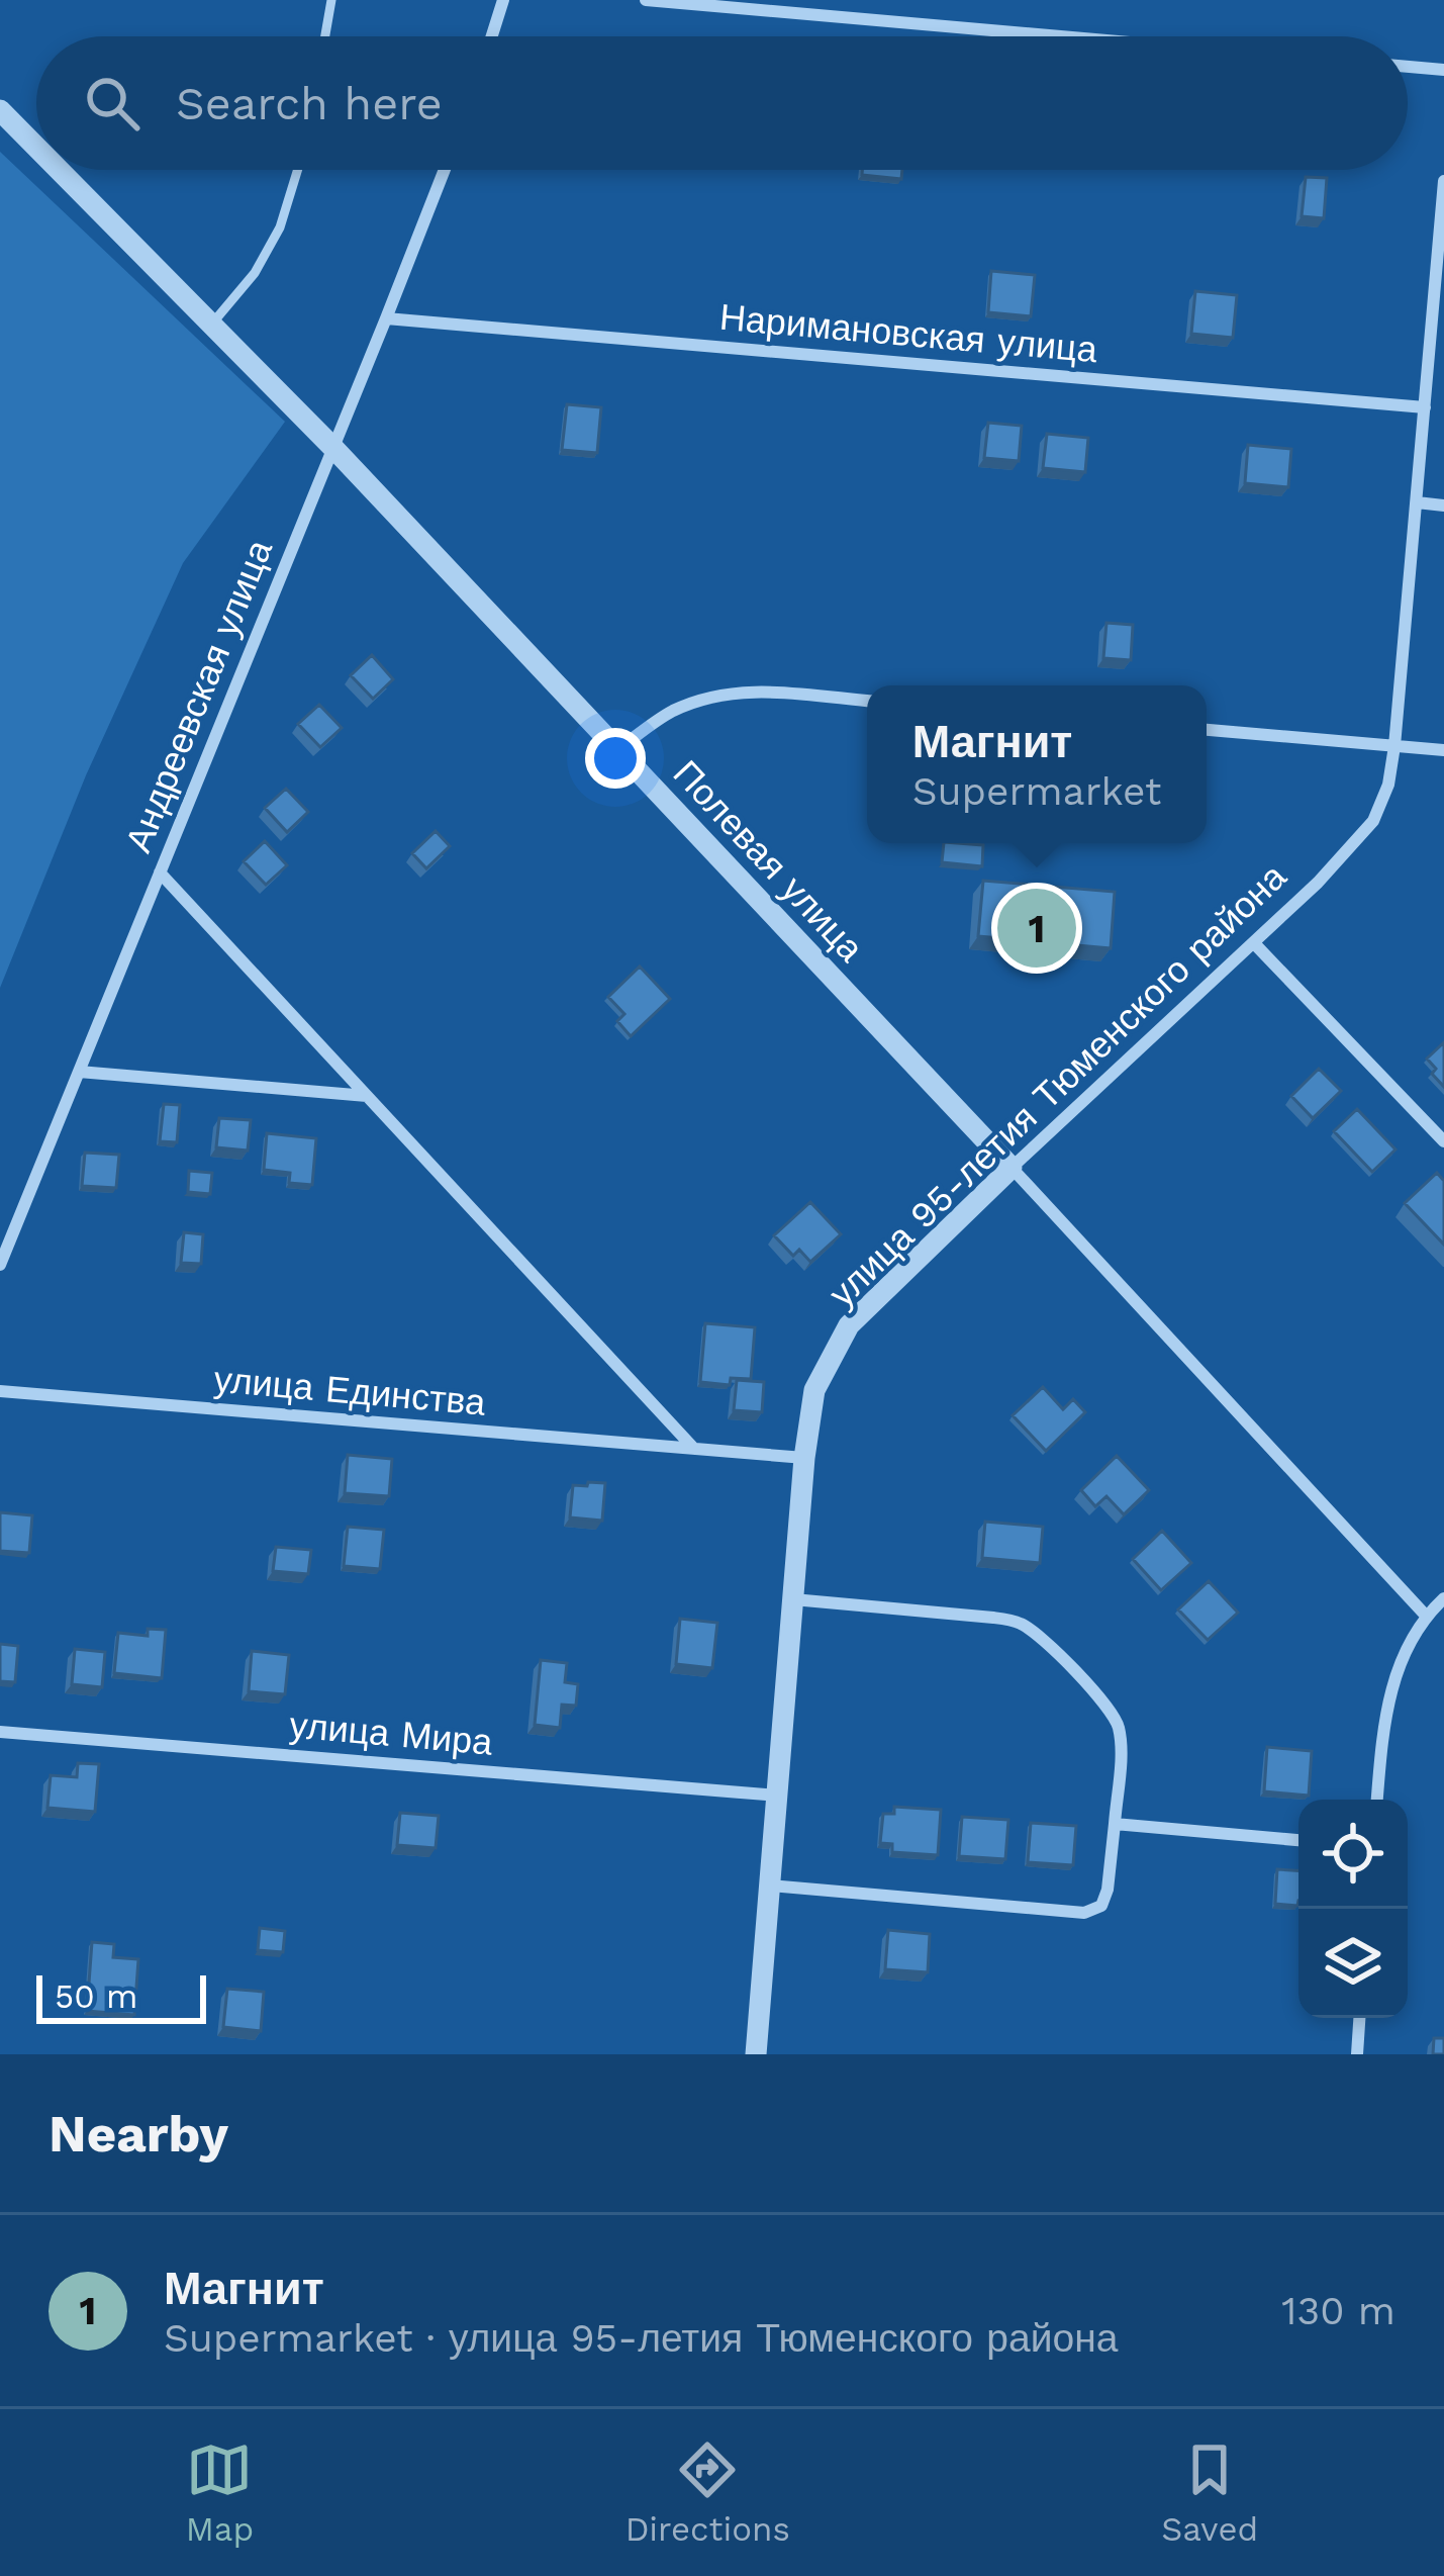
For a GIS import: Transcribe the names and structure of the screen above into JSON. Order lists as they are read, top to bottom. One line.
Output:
{"streets":{"street":["Наримановская улица","Андреевская улица","Полевая улица","улица 95-летия Тюменского района","улица Единства","улица Мира"]},"crossings":[["Наримановская улица","Андреевская улица"],["Наримановская улица","улица 95-летия Тюменского района"],["Андреевская улица","Полевая улица"],["Полевая улица","улица 95-летия Тюменского района"],["улица 95-летия Тюменского района","улица Единства"],["улица 95-летия Тюменского района","улица Мира"]],"scale_bar":"50 m","page":{"search":"Search here","popup":["Магнит","Supermarket"],"pins":"1","scale":"50 m","heading":"Nearby","list":[{"mark":"1","name":"Магнит","note":"Supermarket · улица 95-летия Тюменского района","value":"130 m"}],"nav":["Map","Directions","Saved"]}}
